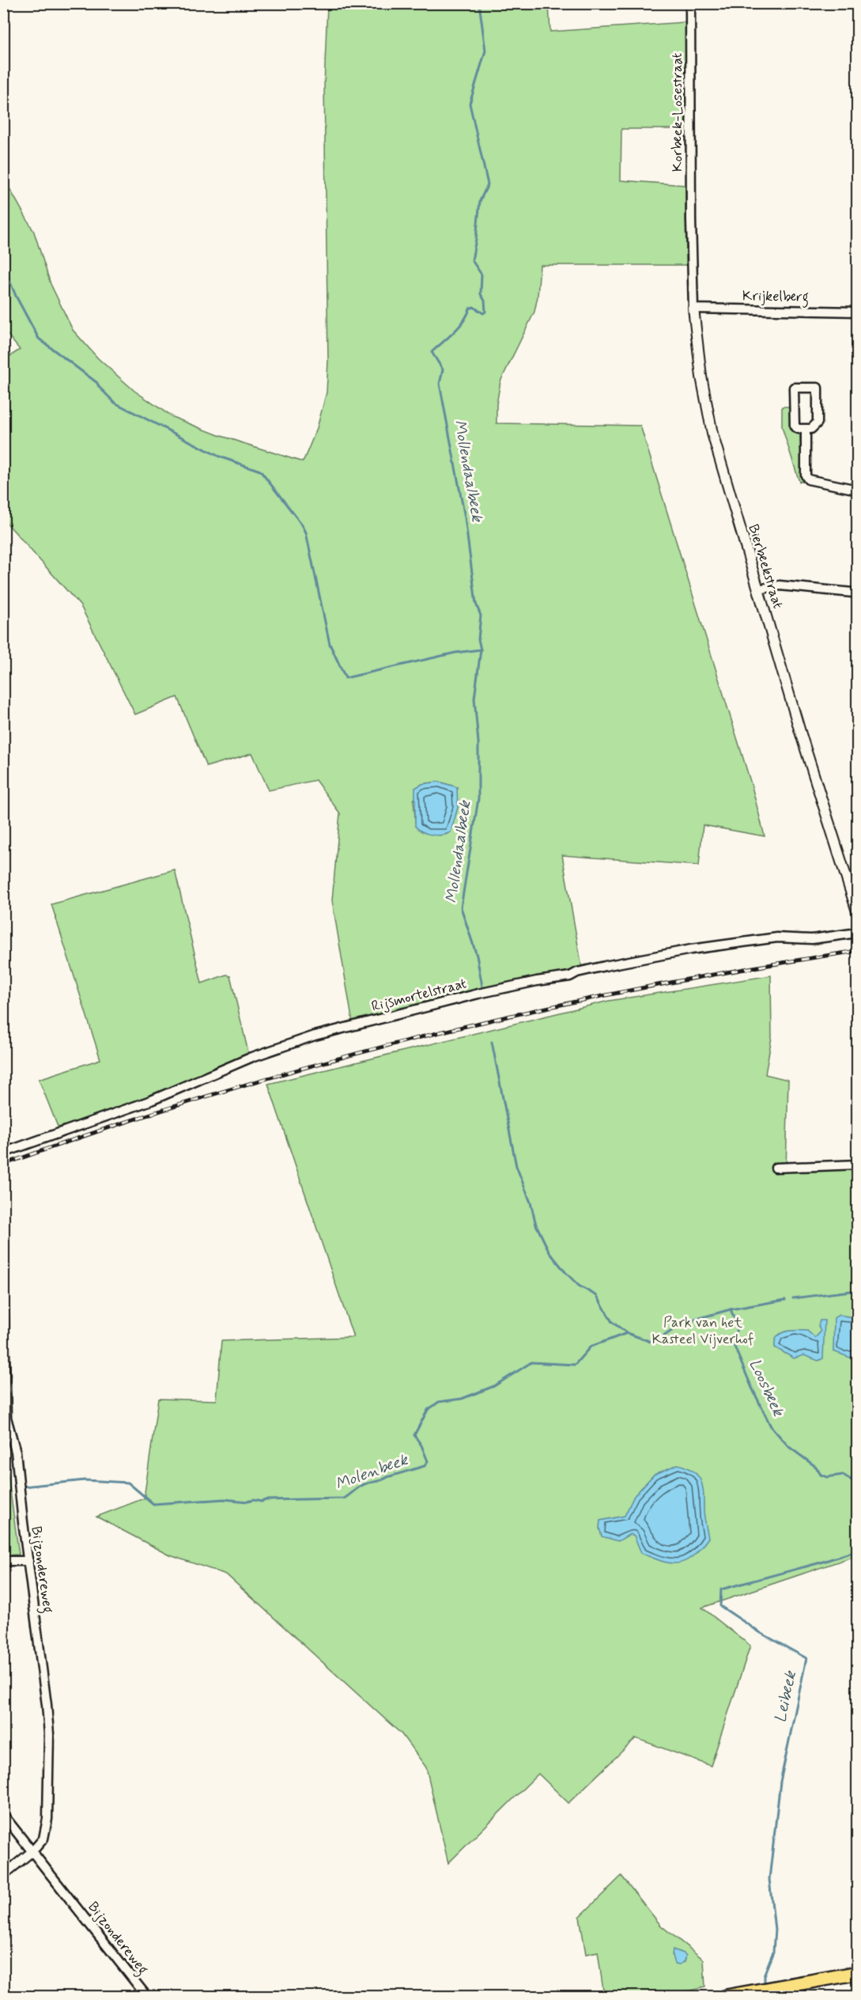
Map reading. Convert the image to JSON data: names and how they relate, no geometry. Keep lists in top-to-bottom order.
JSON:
{
  "streets": {
    "street": [
      "Korbeek-Losestraat",
      "Krijkelberg",
      "Bierbeekstraat",
      "Rijsmortelstraat",
      "Bijzondereweg"
    ]
  },
  "crossings": [
    ["Korbeek-Losestraat", "Bierbeekstraat"],
    ["Krijkelberg", "Bierbeekstraat"]
  ],
  "water": [
    "Mollendaalbeek",
    "Loosbeek",
    "Molenbeek",
    "Leibeek"
  ],
  "parks": ["Park van het Kasteel Vijverhof"]
}
